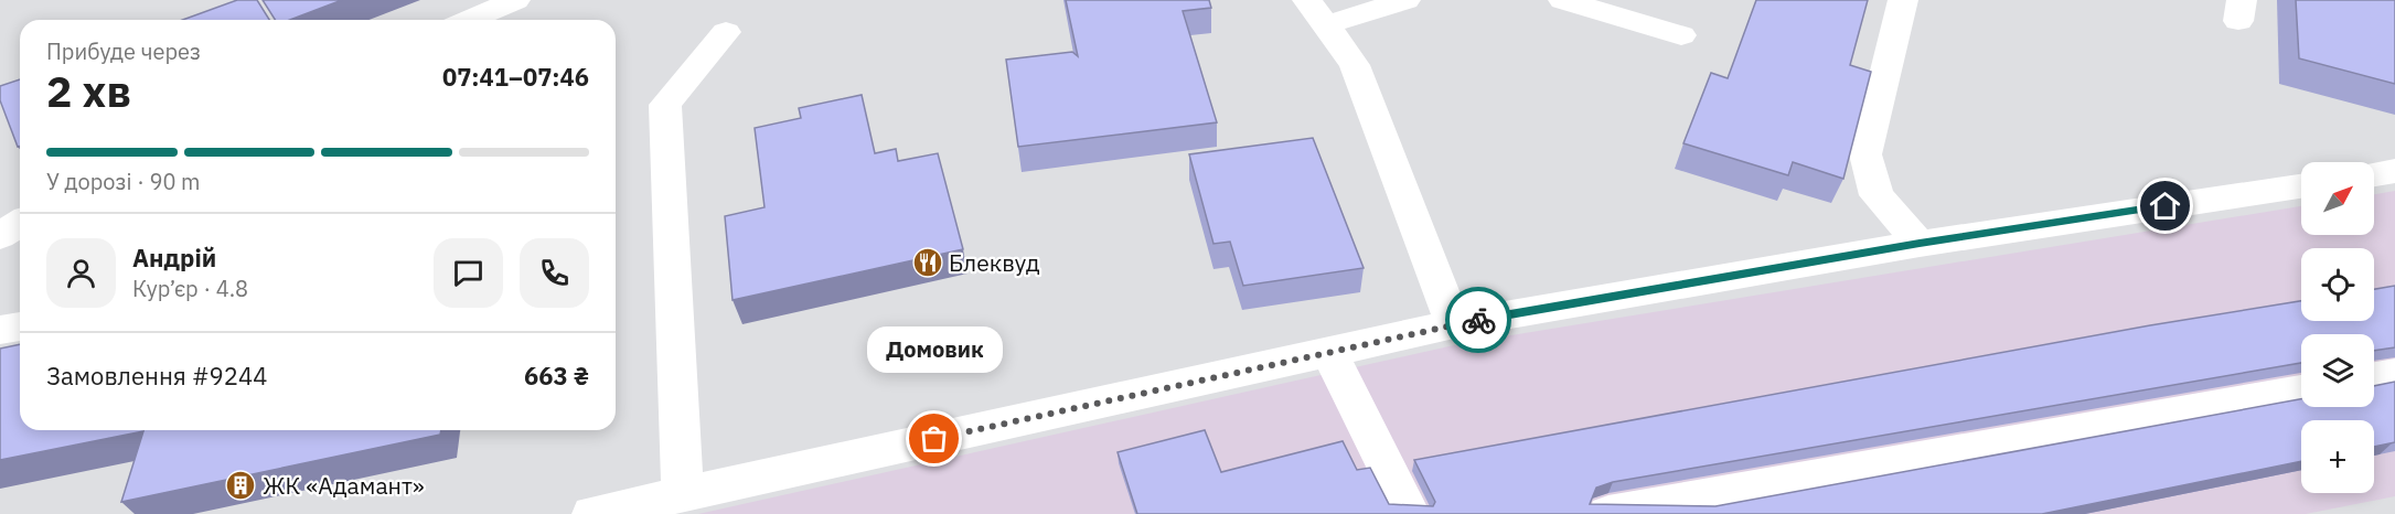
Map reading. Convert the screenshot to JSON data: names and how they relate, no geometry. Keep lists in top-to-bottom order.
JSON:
{
  "places": {
    "restaurant": ["Блеквуд"],
    "other": ["Домовик"],
    "building": ["ЖК «Адамант»"]
  },
  "north": "top right",
  "page": {
    "heading": ["2 хв", "Прибуде через", "07:41–07:46"],
    "panel": [
      "Андрій",
      "Кур’єр · 4.8",
      "Замовлення #9244",
      "663 ₴"
    ],
    "bar": "У дорозі · 90 m",
    "map_buttons": "+",
    "bubble": "Домовик"
  }
}
